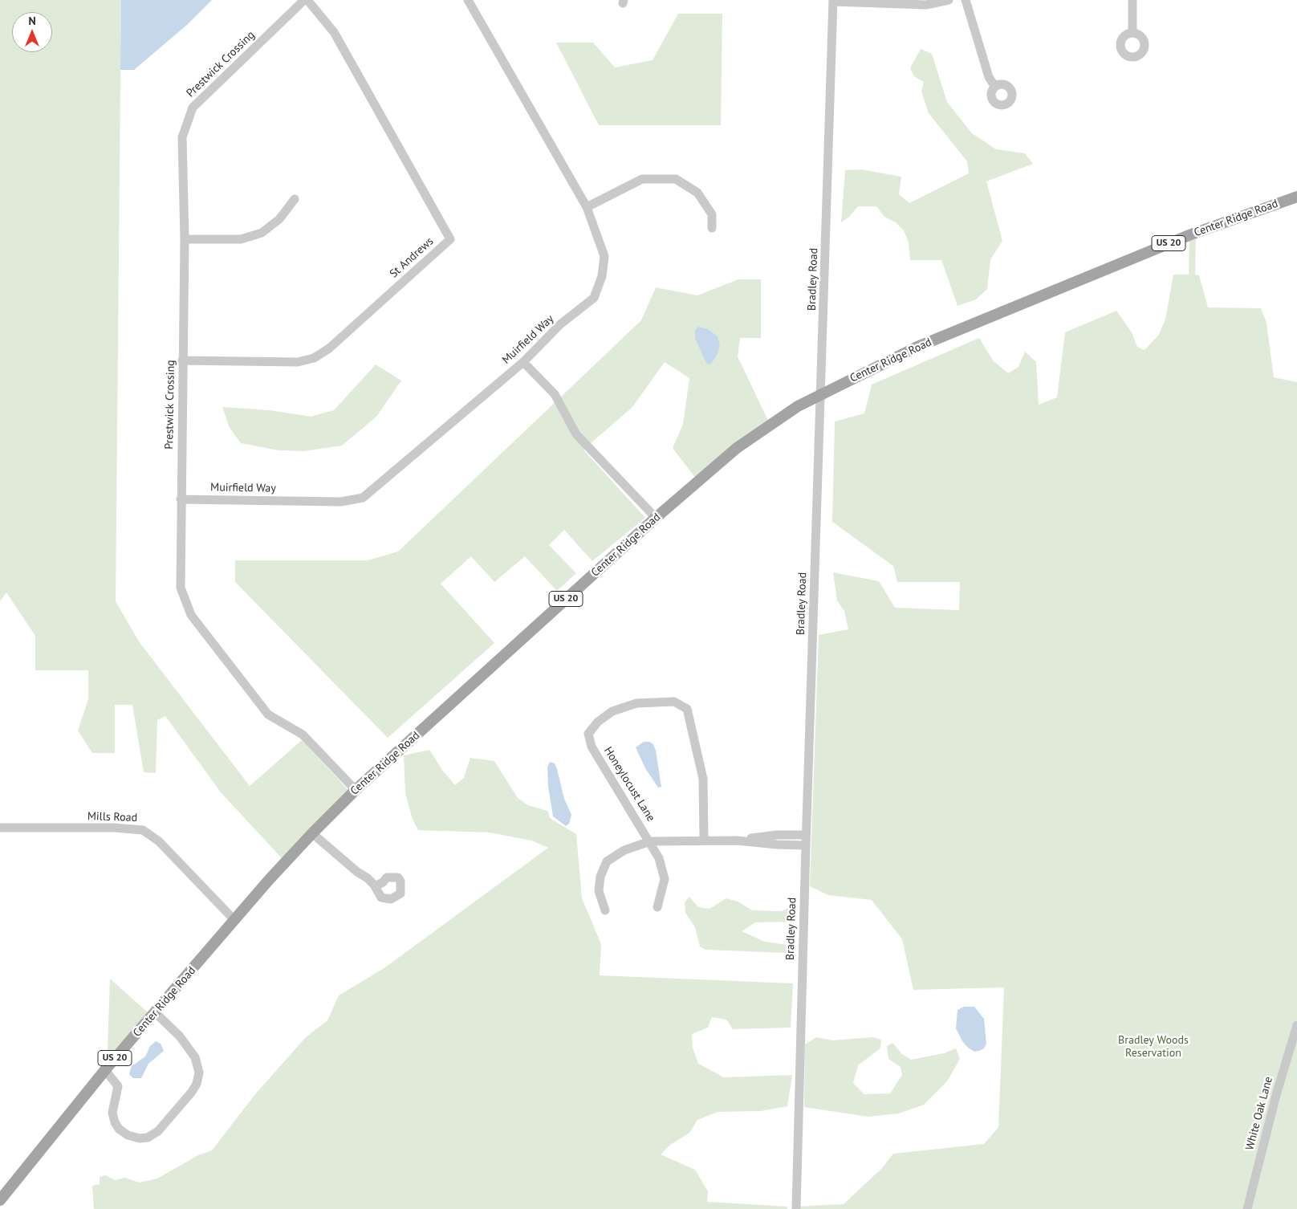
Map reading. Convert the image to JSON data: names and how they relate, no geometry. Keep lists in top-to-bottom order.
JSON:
{
  "streets": {
    "main road": ["Center Ridge Road", "US 20"],
    "street": [
      "Prestwick Crossing",
      "St Andrews",
      "Bradley Road",
      "Muirfield Way",
      "Honeylocust Lane",
      "Mills Road",
      "White Oak Lane"
    ]
  },
  "crossings": [
    ["Prestwick Crossing", "Center Ridge Road"],
    ["Prestwick Crossing", "St Andrews"],
    ["Prestwick Crossing", "Muirfield Way"],
    ["Center Ridge Road", "Bradley Road"],
    ["Center Ridge Road", "Mills Road"]
  ],
  "parks": ["Bradley Woods Reservation"],
  "north": "top"
}
